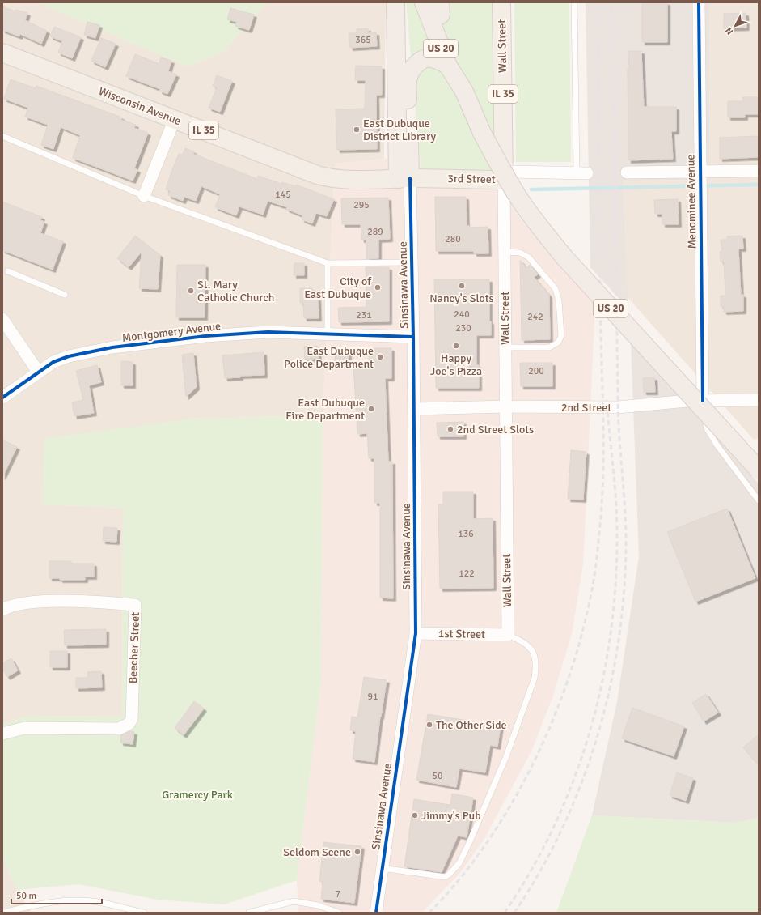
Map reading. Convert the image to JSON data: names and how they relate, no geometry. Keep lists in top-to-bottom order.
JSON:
{
  "streets": {
    "highway": ["US 20"],
    "main road": [
      "Wall Street",
      "IL 35",
      "Wisconsin Avenue",
      "3rd Street"
    ],
    "street": [
      "Menominee Avenue",
      "Sinsinawa Avenue",
      "Montgomery Avenue",
      "2nd Street",
      "1st Street",
      "Beecher Street"
    ]
  },
  "crossings": [
    ["Wall Street", "3rd Street"],
    ["Wall Street", "2nd Street"],
    ["Wall Street", "1st Street"],
    ["Wisconsin Avenue", "3rd Street"],
    ["Wisconsin Avenue", "Sinsinawa Avenue"],
    ["3rd Street", "Sinsinawa Avenue"],
    ["Menominee Avenue", "2nd Street"],
    ["Sinsinawa Avenue", "Montgomery Avenue"],
    ["Sinsinawa Avenue", "2nd Street"],
    ["Sinsinawa Avenue", "1st Street"]
  ],
  "parks": ["Gramercy Park"],
  "places": [
    "East Dubuque District Library",
    "Nancy's Slots",
    "City of East Dubuque",
    "St. Mary Catholic Church",
    "Happy Joe's Pizza",
    "East Dubuque Police Department",
    "East Dubuque Fire Department",
    "2nd Street Slots",
    "The Other Side",
    "Jimmy's Pub",
    "Seldom Scene"
  ],
  "house_numbers": [
    "365",
    "145",
    "295",
    "289",
    "280",
    "240",
    "231",
    "242",
    "230",
    "200",
    "136",
    "122",
    "91",
    "50",
    "7"
  ],
  "scale_bar": "50 m",
  "north": "bottom left"
}
